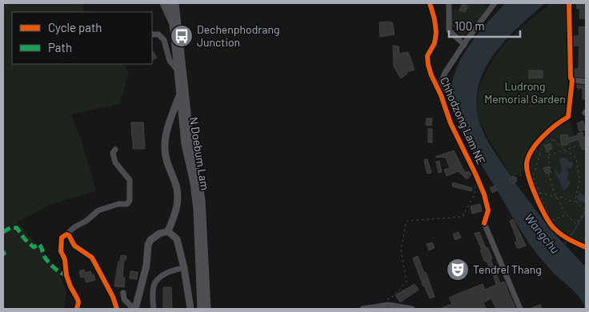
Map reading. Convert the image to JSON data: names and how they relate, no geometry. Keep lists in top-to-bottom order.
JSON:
{
  "streets": {
    "main road": ["N Doebum Lam"],
    "street": ["Chhodzong Lam NE"]
  },
  "water": ["Wangchu"],
  "parks": ["Ludrong Memorial Garden"],
  "places": {
    "bus stop": ["Dechenphodrang Junction"],
    "theatre": ["Tendrel Thang"]
  },
  "legend": ["Cycle path", "Path"],
  "scale_bar": "100 m"
}
